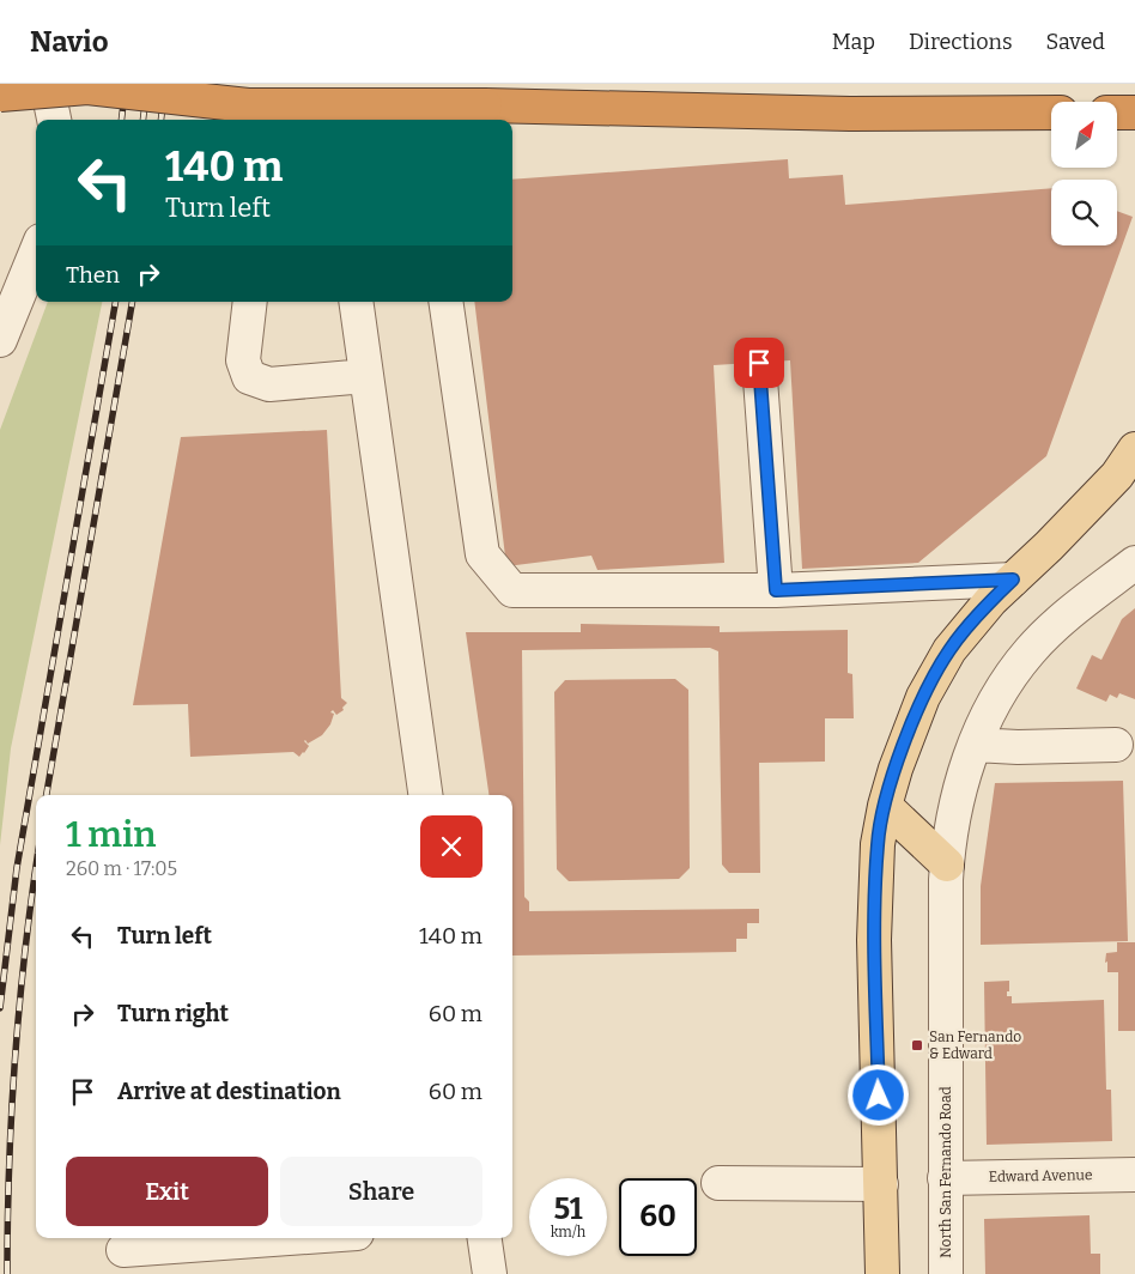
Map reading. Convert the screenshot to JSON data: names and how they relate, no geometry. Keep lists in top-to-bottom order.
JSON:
{
  "streets": {
    "street": ["North San Fernando Road", "Edward Avenue"]
  },
  "crossings": [
    ["North San Fernando Road", "Edward Avenue"]
  ],
  "places": {
    "transit": ["San Fernando & Edward"]
  },
  "north": "top right",
  "page": {
    "header": "Navio",
    "nav": ["Map", "Directions", "Saved"],
    "turn": ["140 m", "Turn left"],
    "then": "Then",
    "heading": ["1 min", "260 m · 17:05"],
    "list": [
      {
        "name": "Turn left",
        "value": "140 m"
      },
      {
        "name": "Turn right",
        "value": "60 m"
      },
      {
        "name": "Arrive at destination",
        "value": "60 m"
      }
    ],
    "buttons": ["Exit", "Share"],
    "speed": "51 km/h",
    "limit": "60"
  }
}
